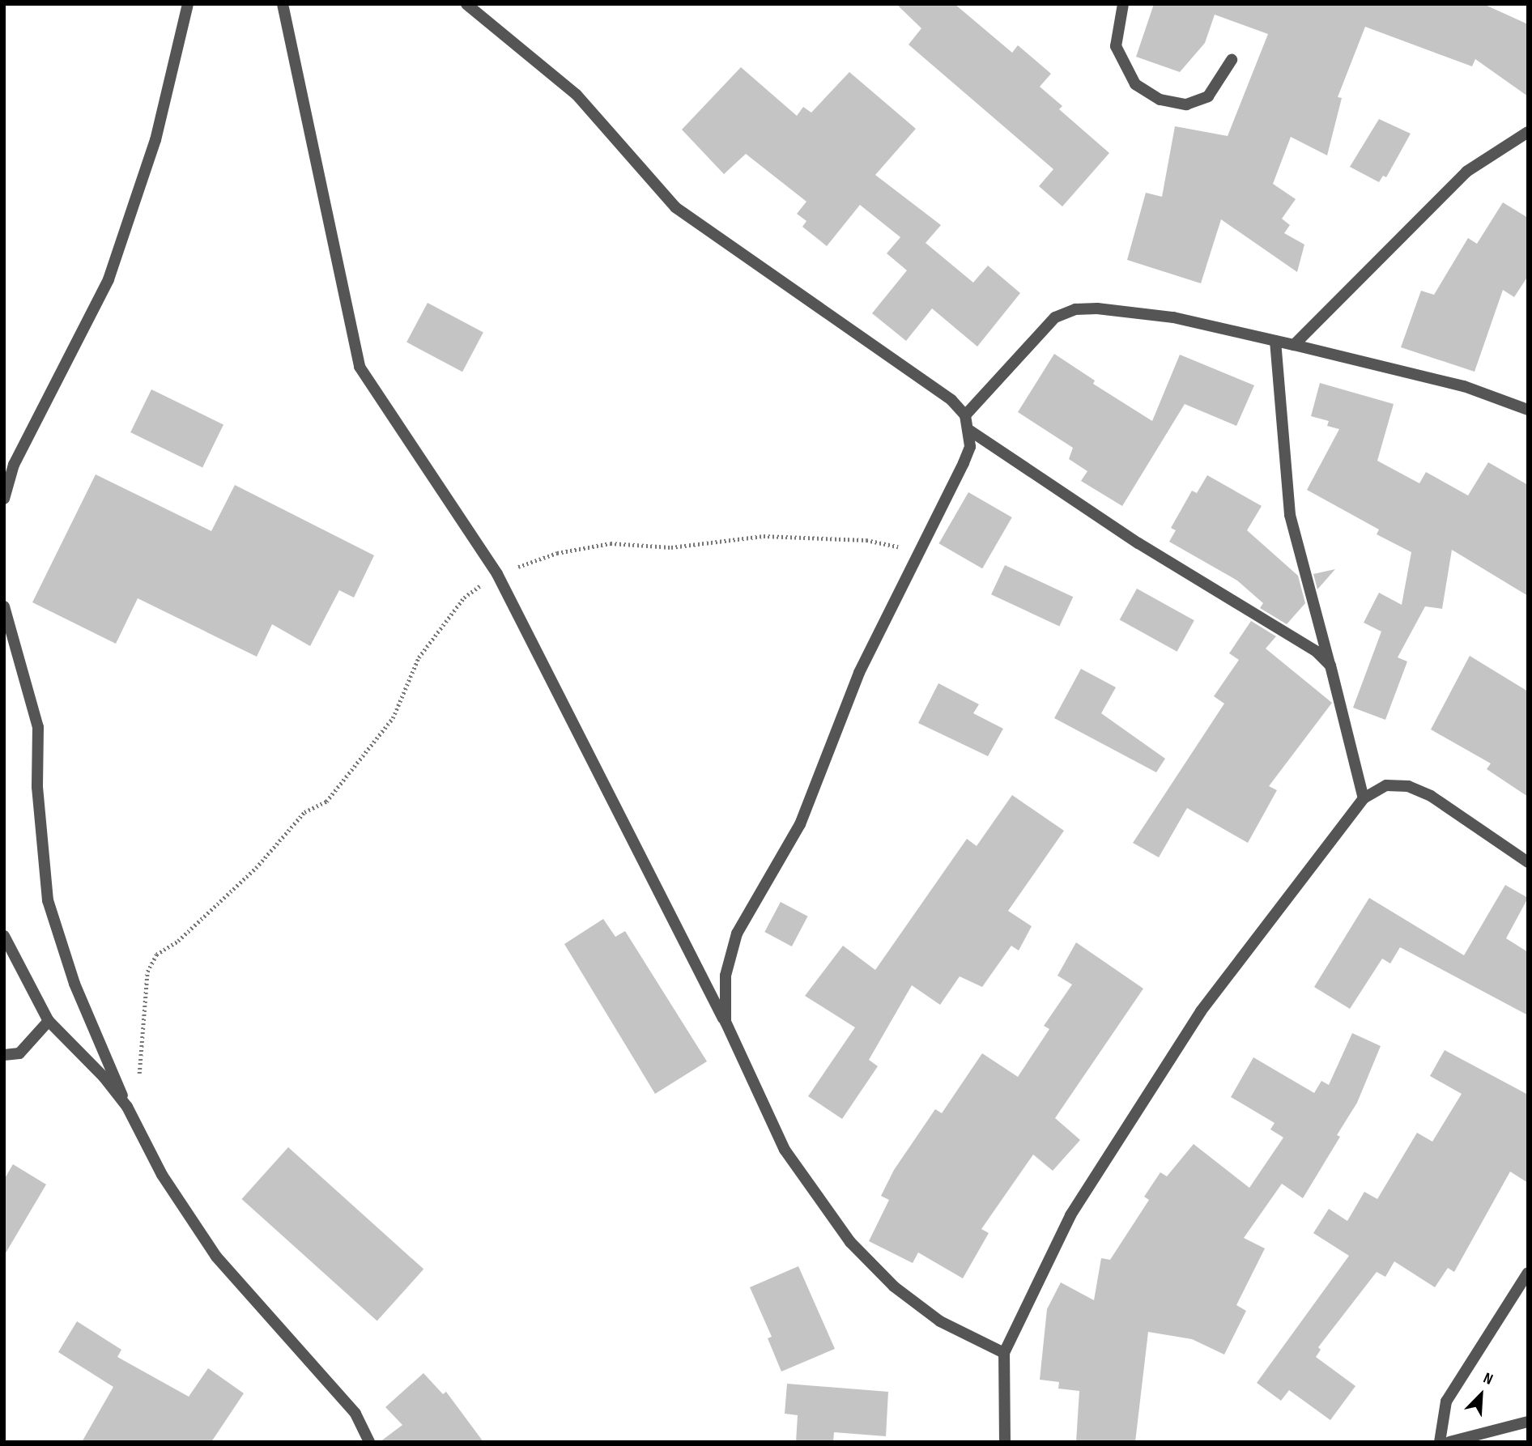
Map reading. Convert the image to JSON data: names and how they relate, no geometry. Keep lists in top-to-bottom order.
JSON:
{
  "north": "top right"
}
